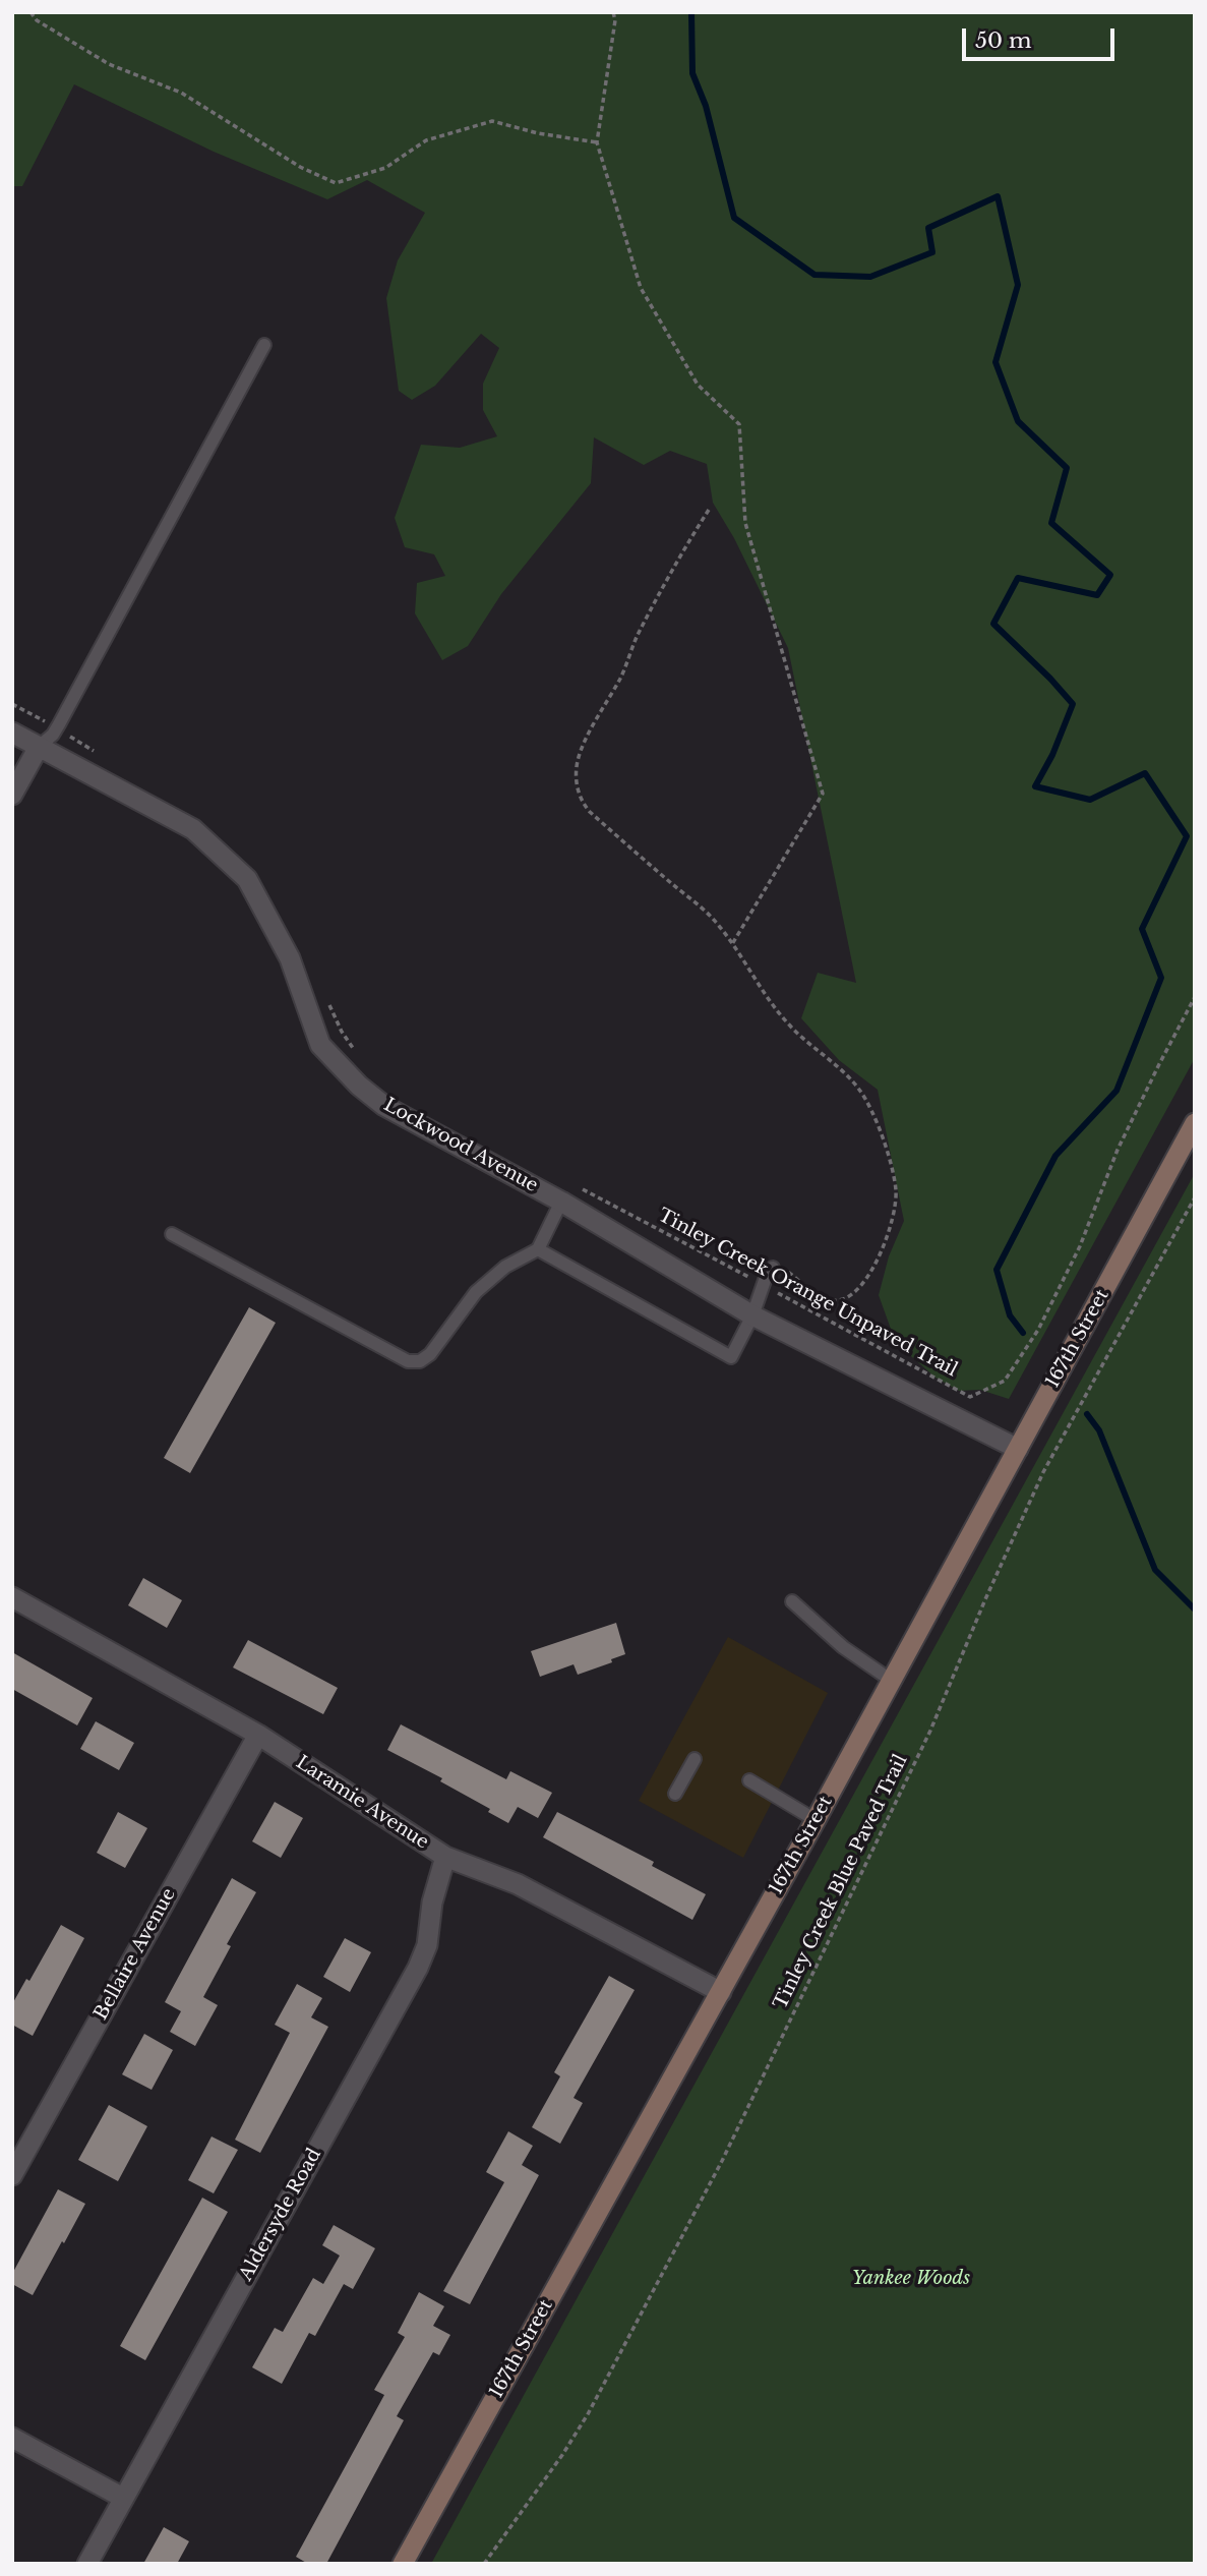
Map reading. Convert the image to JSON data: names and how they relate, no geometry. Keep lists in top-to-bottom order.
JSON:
{
  "streets": {
    "main road": ["167th Street"],
    "street": [
      "Lockwood Avenue",
      "Laramie Avenue",
      "Bellaire Avenue",
      "Aldersyde Road"
    ],
    "path": ["Tinley Creek Orange Unpaved Trail", "Tinley Creek Blue Paved Trail"]
  },
  "crossings": [
    ["Lockwood Avenue", "167th Street"],
    ["167th Street", "Laramie Avenue"],
    ["Laramie Avenue", "Bellaire Avenue"],
    ["Laramie Avenue", "Aldersyde Road"]
  ],
  "parks": ["Yankee Woods"],
  "scale_bar": "50 m"
}
